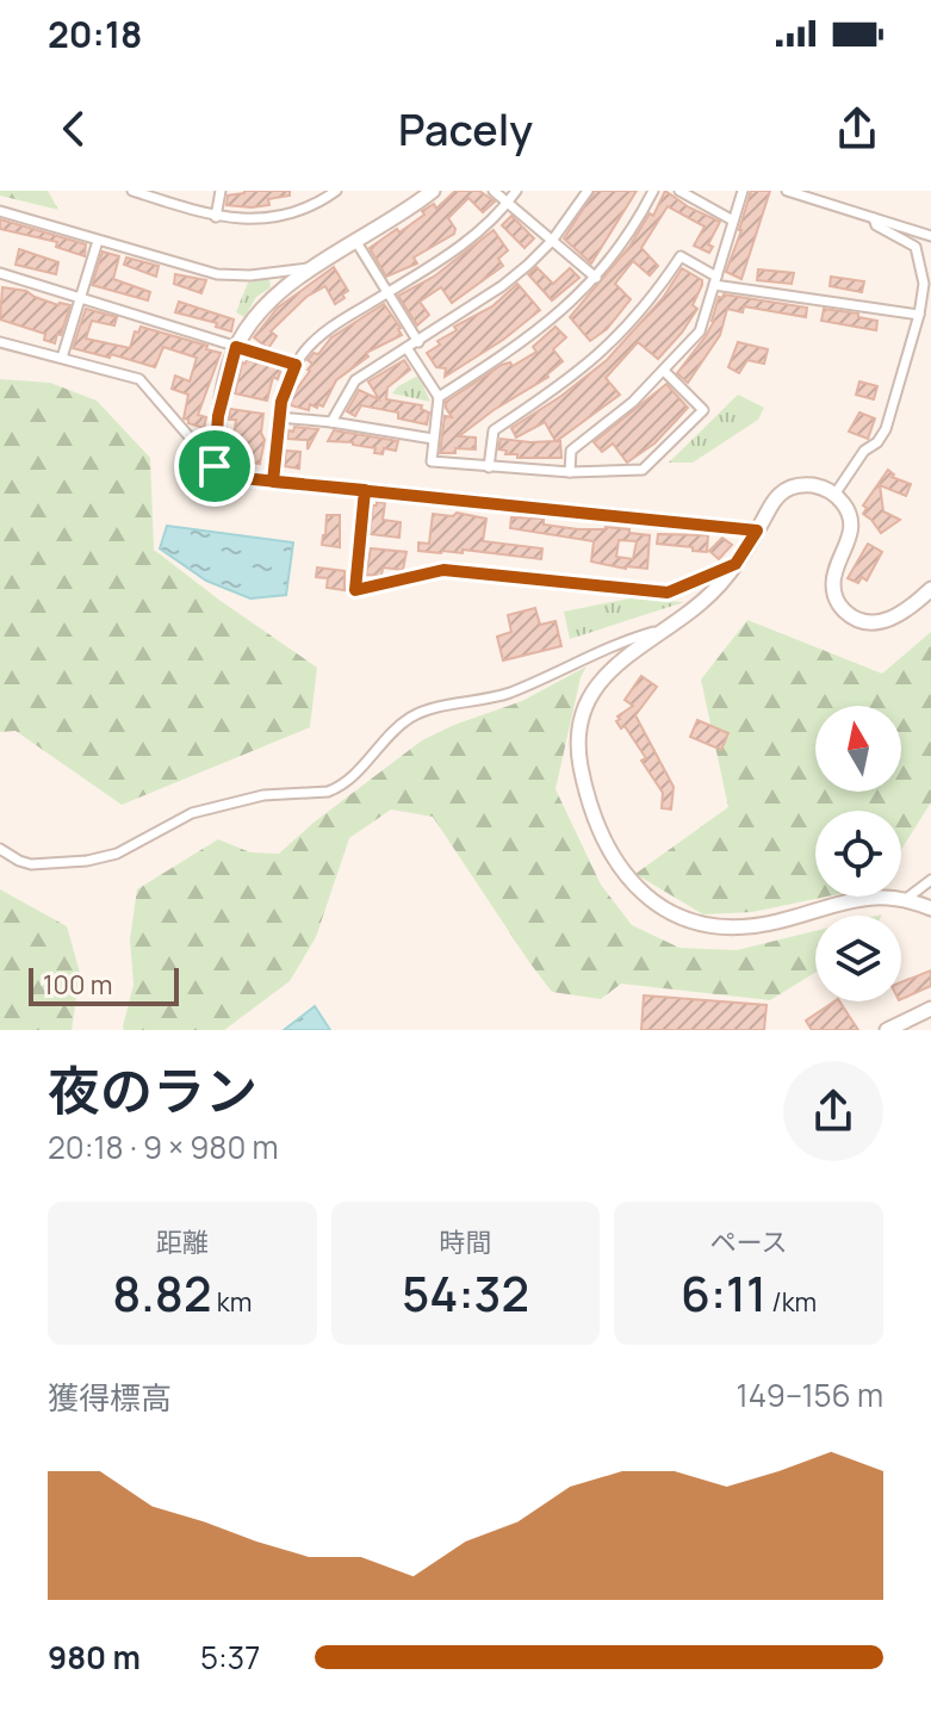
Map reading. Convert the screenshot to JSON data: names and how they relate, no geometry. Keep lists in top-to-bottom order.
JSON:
{
  "scale_bar": "100 m",
  "north": "top",
  "page": {
    "status": "20:18",
    "header": "Pacely",
    "scale": "100 m",
    "heading": ["夜のラン", "20:18 · 9 × 980 m"],
    "stats": [
      ["距離", "8.82 km"],
      ["時間", "54:32"],
      ["ペース", "6:11 /km"]
    ],
    "chart": ["獲得標高", "149–156 m"],
    "list": [
      {
        "name": "980 m",
        "note": "5:37"
      }
    ]
  }
}
